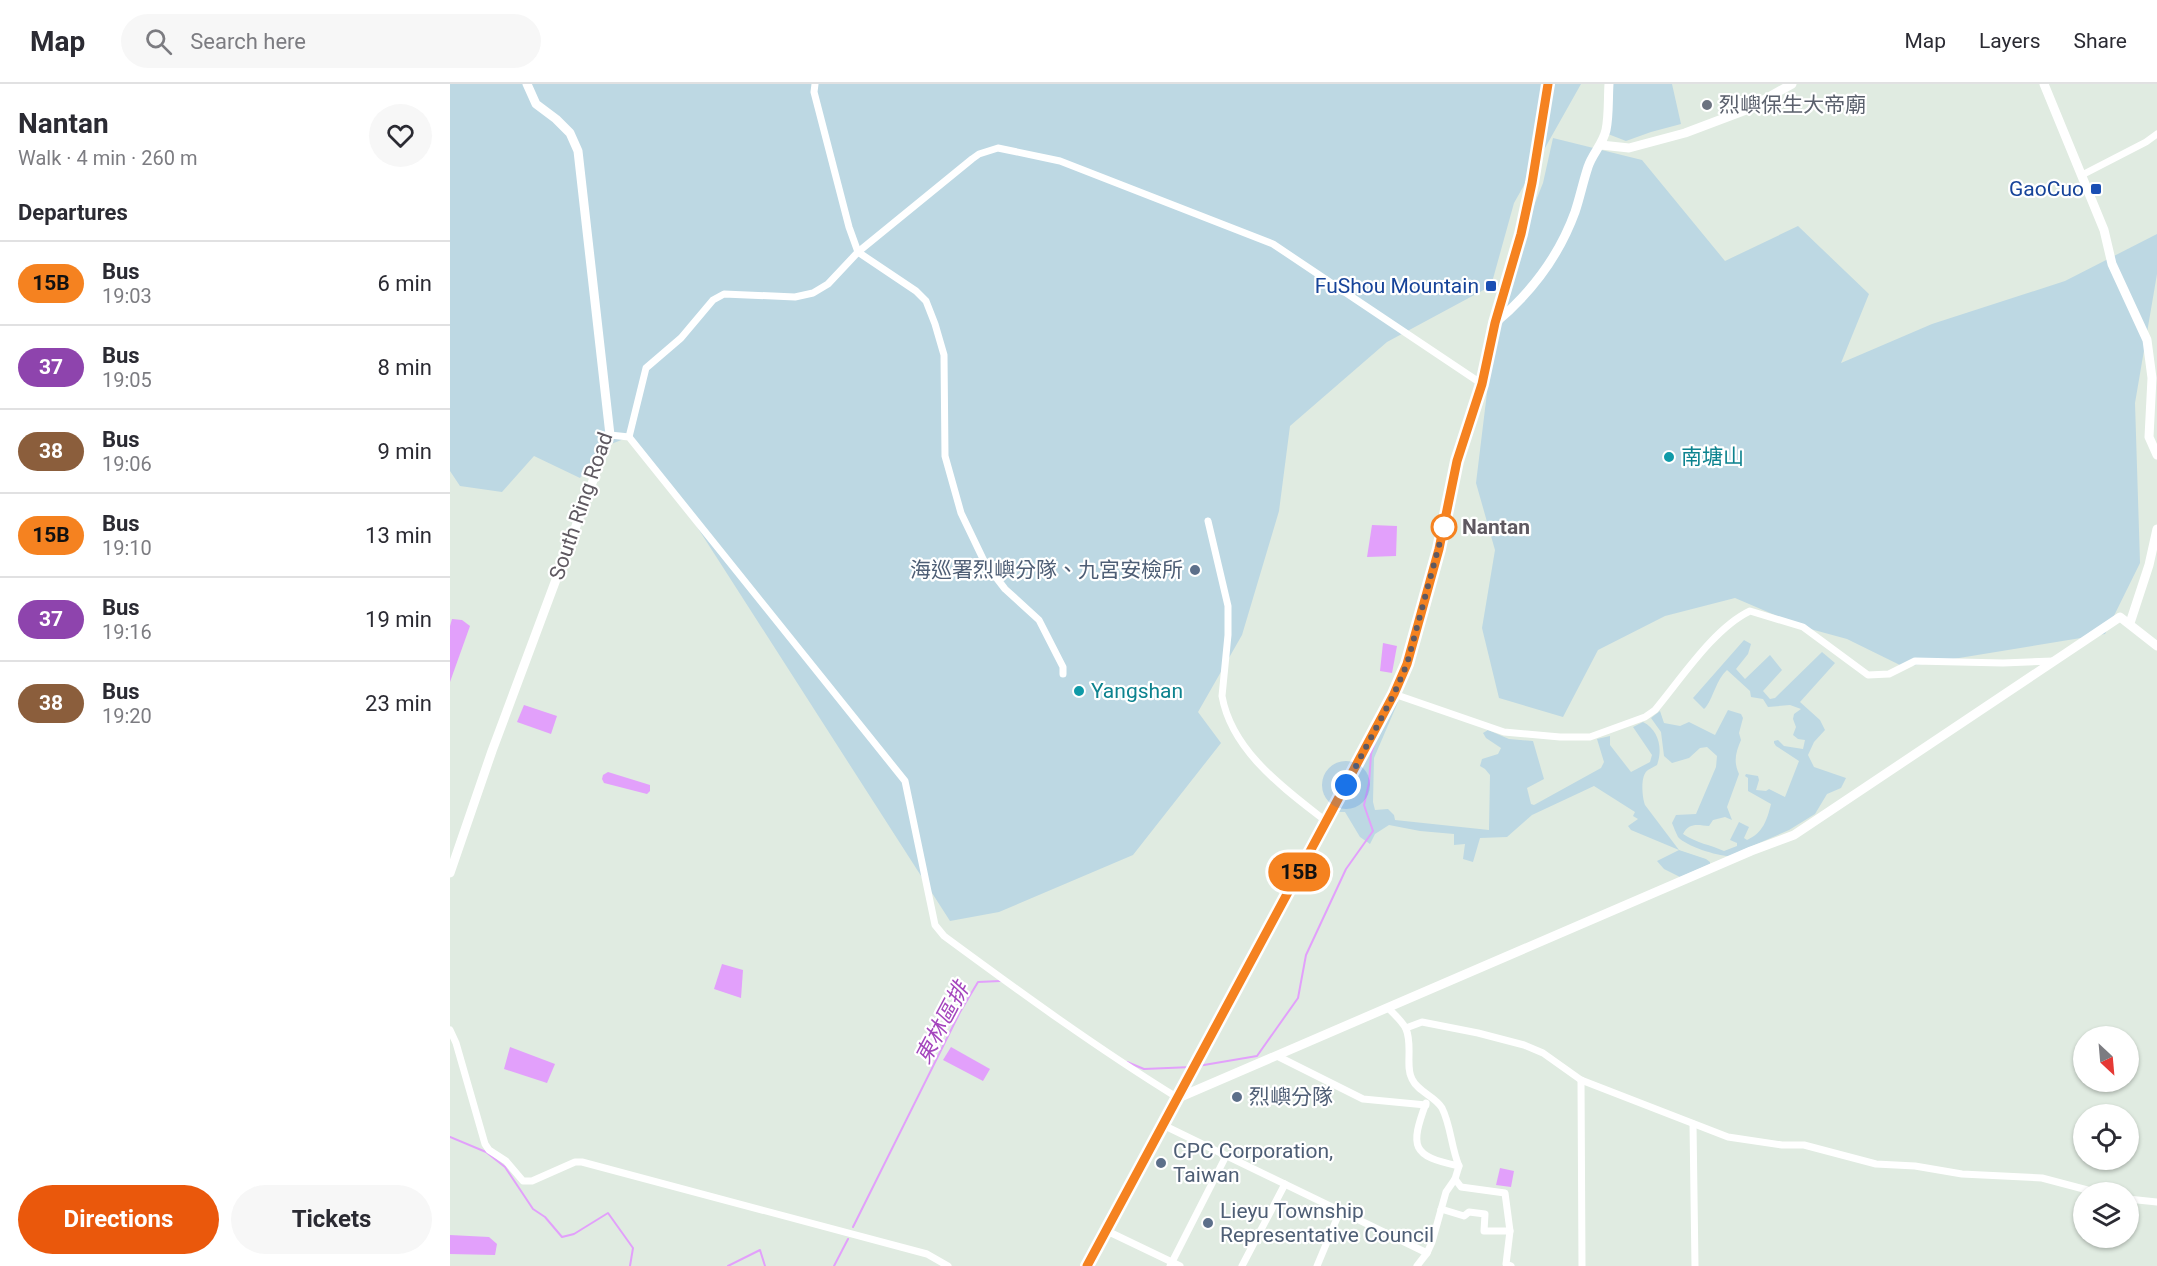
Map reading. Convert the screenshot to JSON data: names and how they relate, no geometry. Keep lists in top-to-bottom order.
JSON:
{
  "streets": {
    "street": ["South Ring Road"]
  },
  "water": ["東林區排"],
  "places": {
    "other": [
      "烈嶼保生大帝廟",
      "南塘山",
      "Nantan",
      "海巡署烈嶼分隊、九宮安檢所",
      "Yangshan",
      "烈嶼分隊",
      "CPC Corporation, Taiwan",
      "Lieyu Township Representative Council"
    ],
    "transit": ["GaoCuo", "FuShou Mountain"]
  },
  "lines": ["bus line 15B"],
  "north": "bottom right",
  "page": {
    "header": "Map",
    "search": "Search here",
    "nav": ["Map", "Layers", "Share"],
    "heading": [
      ["Nantan", "Walk · 4 min · 260 m"],
      "Departures"
    ],
    "on_map": "15B",
    "list": [
      {
        "mark": "15B",
        "name": "Bus",
        "note": "19:03",
        "value": "6 min"
      },
      {
        "mark": "37",
        "name": "Bus",
        "note": "19:05",
        "value": "8 min"
      },
      {
        "mark": "38",
        "name": "Bus",
        "note": "19:06",
        "value": "9 min"
      },
      {
        "mark": "15B",
        "name": "Bus",
        "note": "19:10",
        "value": "13 min"
      },
      {
        "mark": "37",
        "name": "Bus",
        "note": "19:16",
        "value": "19 min"
      },
      {
        "mark": "38",
        "name": "Bus",
        "note": "19:20",
        "value": "23 min"
      }
    ],
    "buttons": ["Directions", "Tickets"]
  }
}
